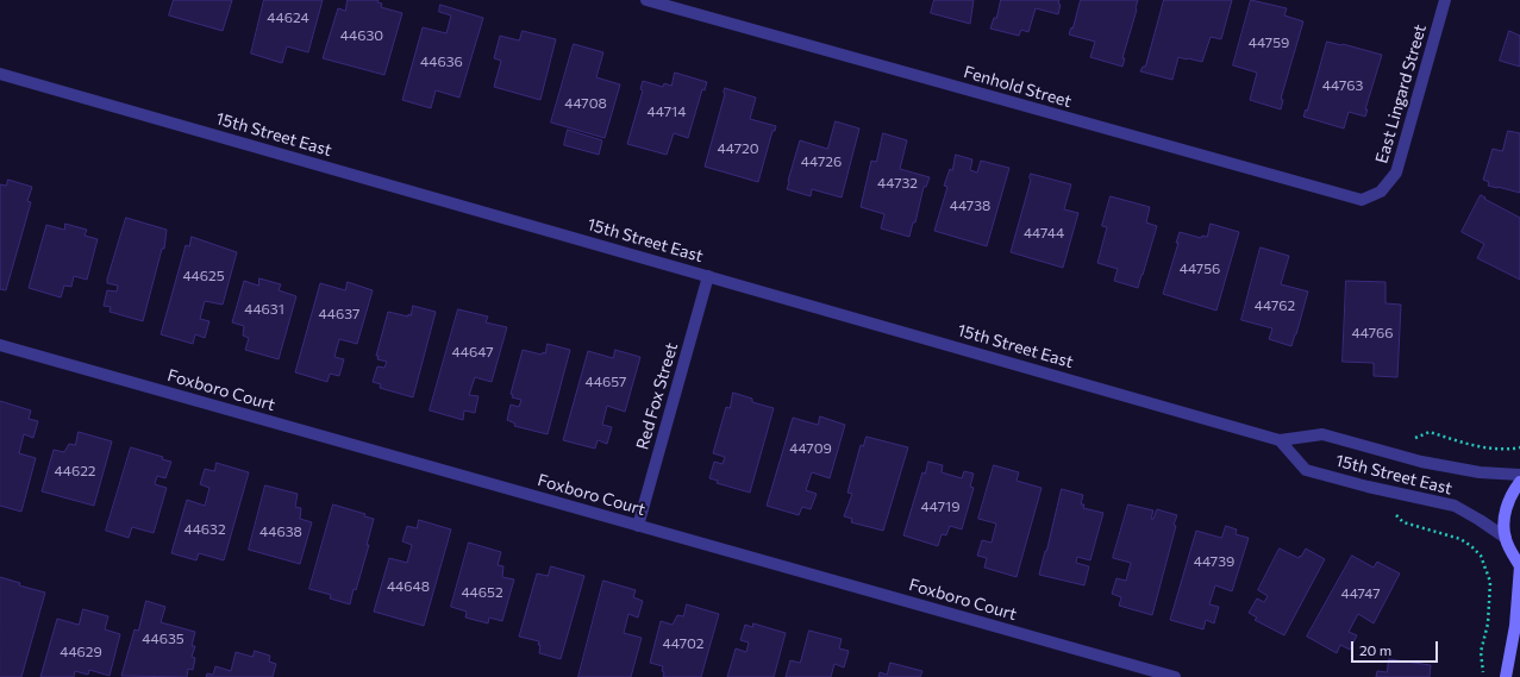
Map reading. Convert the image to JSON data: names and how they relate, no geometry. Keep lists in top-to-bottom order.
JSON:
{
  "streets": {
    "street": [
      "Fenhold Street",
      "East Lingard Street",
      "15th Street East",
      "Foxboro Court",
      "Red Fox Street"
    ]
  },
  "crossings": [
    ["Fenhold Street", "East Lingard Street"],
    ["15th Street East", "Red Fox Street"],
    ["Foxboro Court", "Red Fox Street"]
  ],
  "house_numbers": [
    "44624",
    "44630",
    "44759",
    "44636",
    "44763",
    "44708",
    "44714",
    "44720",
    "44726",
    "44732",
    "44738",
    "44744",
    "44756",
    "44625",
    "44762",
    "44631",
    "44637",
    "44766",
    "44647",
    "44657",
    "44709",
    "44622",
    "44719",
    "44632",
    "44638",
    "44739",
    "44648",
    "44652",
    "44747",
    "44635",
    "44702",
    "44629"
  ],
  "scale_bar": "20 m"
}
